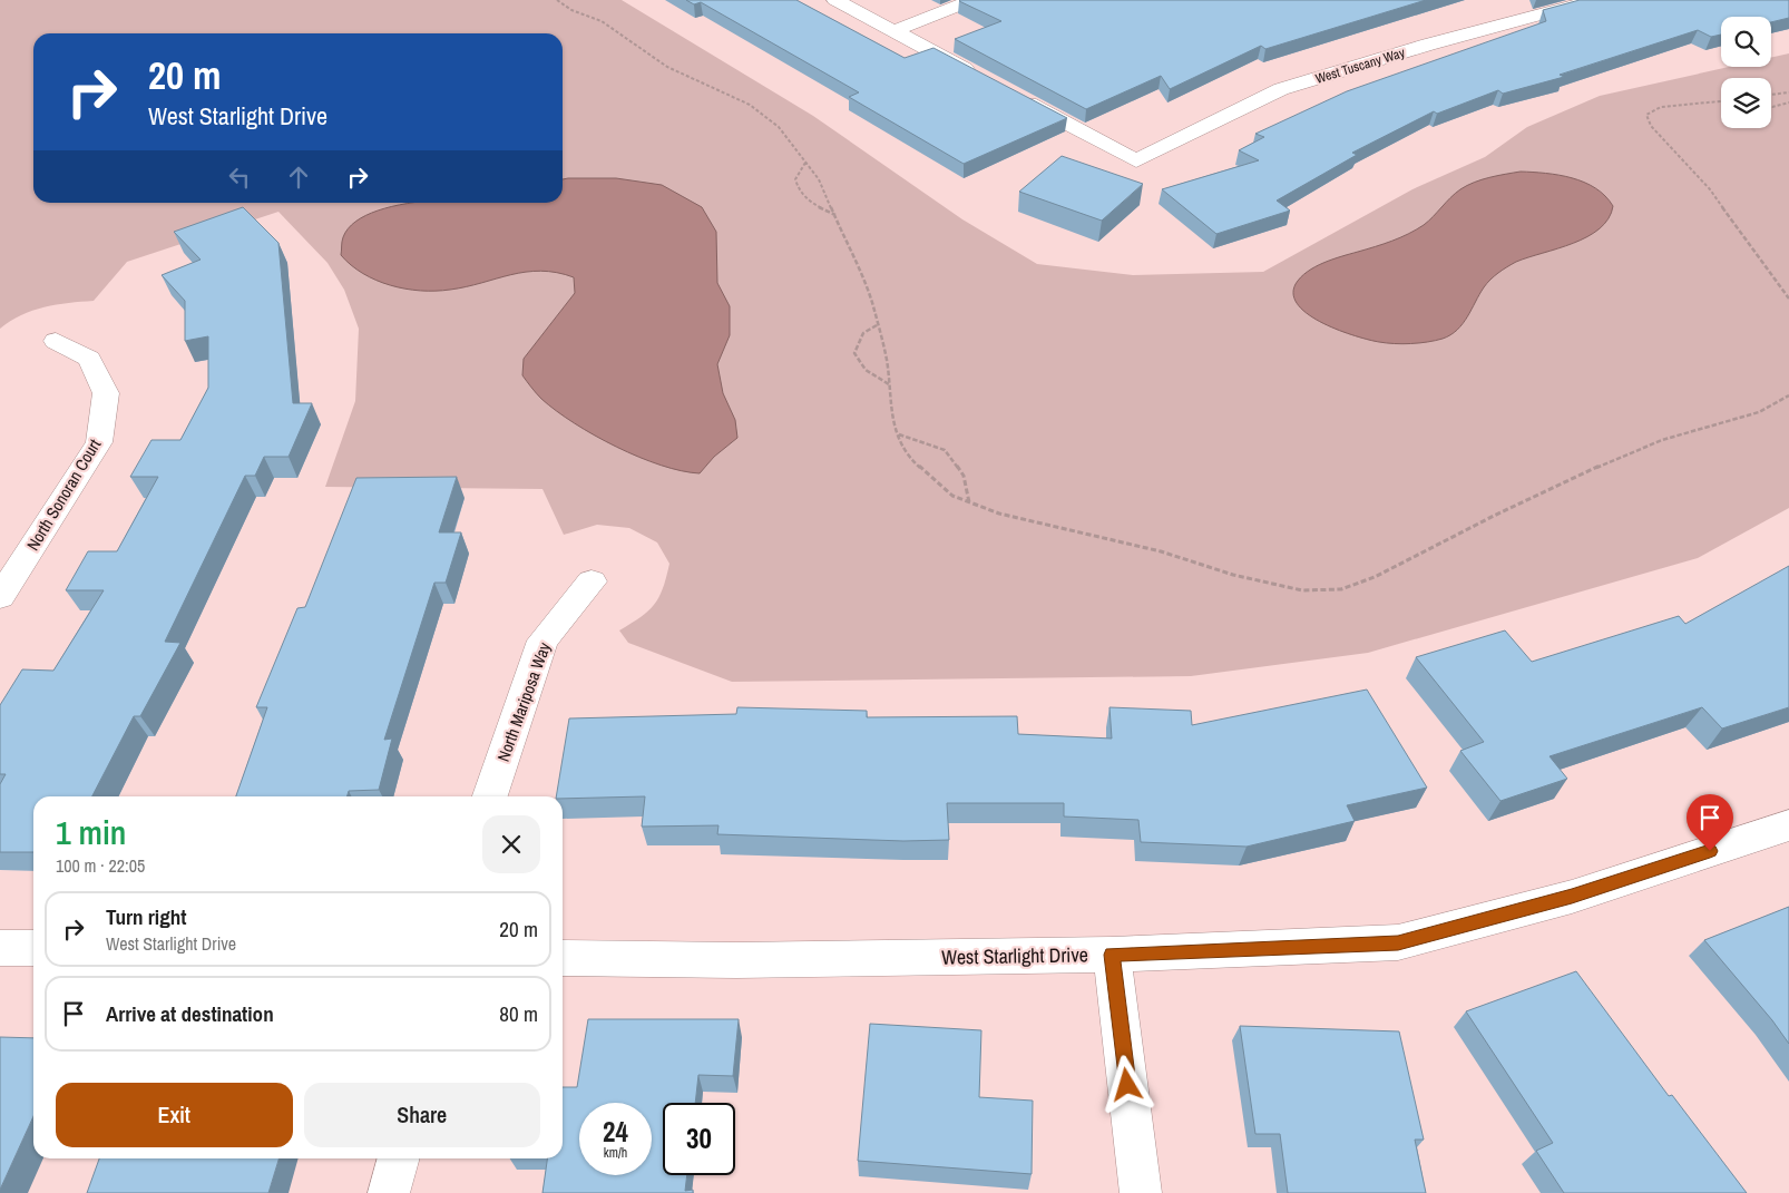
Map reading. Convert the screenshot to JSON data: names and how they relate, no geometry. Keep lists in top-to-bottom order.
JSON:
{
  "streets": {
    "street": [
      "West Tuscany Way",
      "North Sonoran Court",
      "North Mariposa Way",
      "West Starlight Drive"
    ]
  },
  "page": {
    "turn": ["20 m", "West Starlight Drive"],
    "heading": ["1 min", "100 m · 22:05"],
    "list": [
      {
        "name": "Turn right",
        "note": "West Starlight Drive",
        "value": "20 m"
      },
      {
        "name": "Arrive at destination",
        "value": "80 m"
      }
    ],
    "buttons": ["Exit", "Share"],
    "speed": "24 km/h",
    "limit": "30"
  }
}
